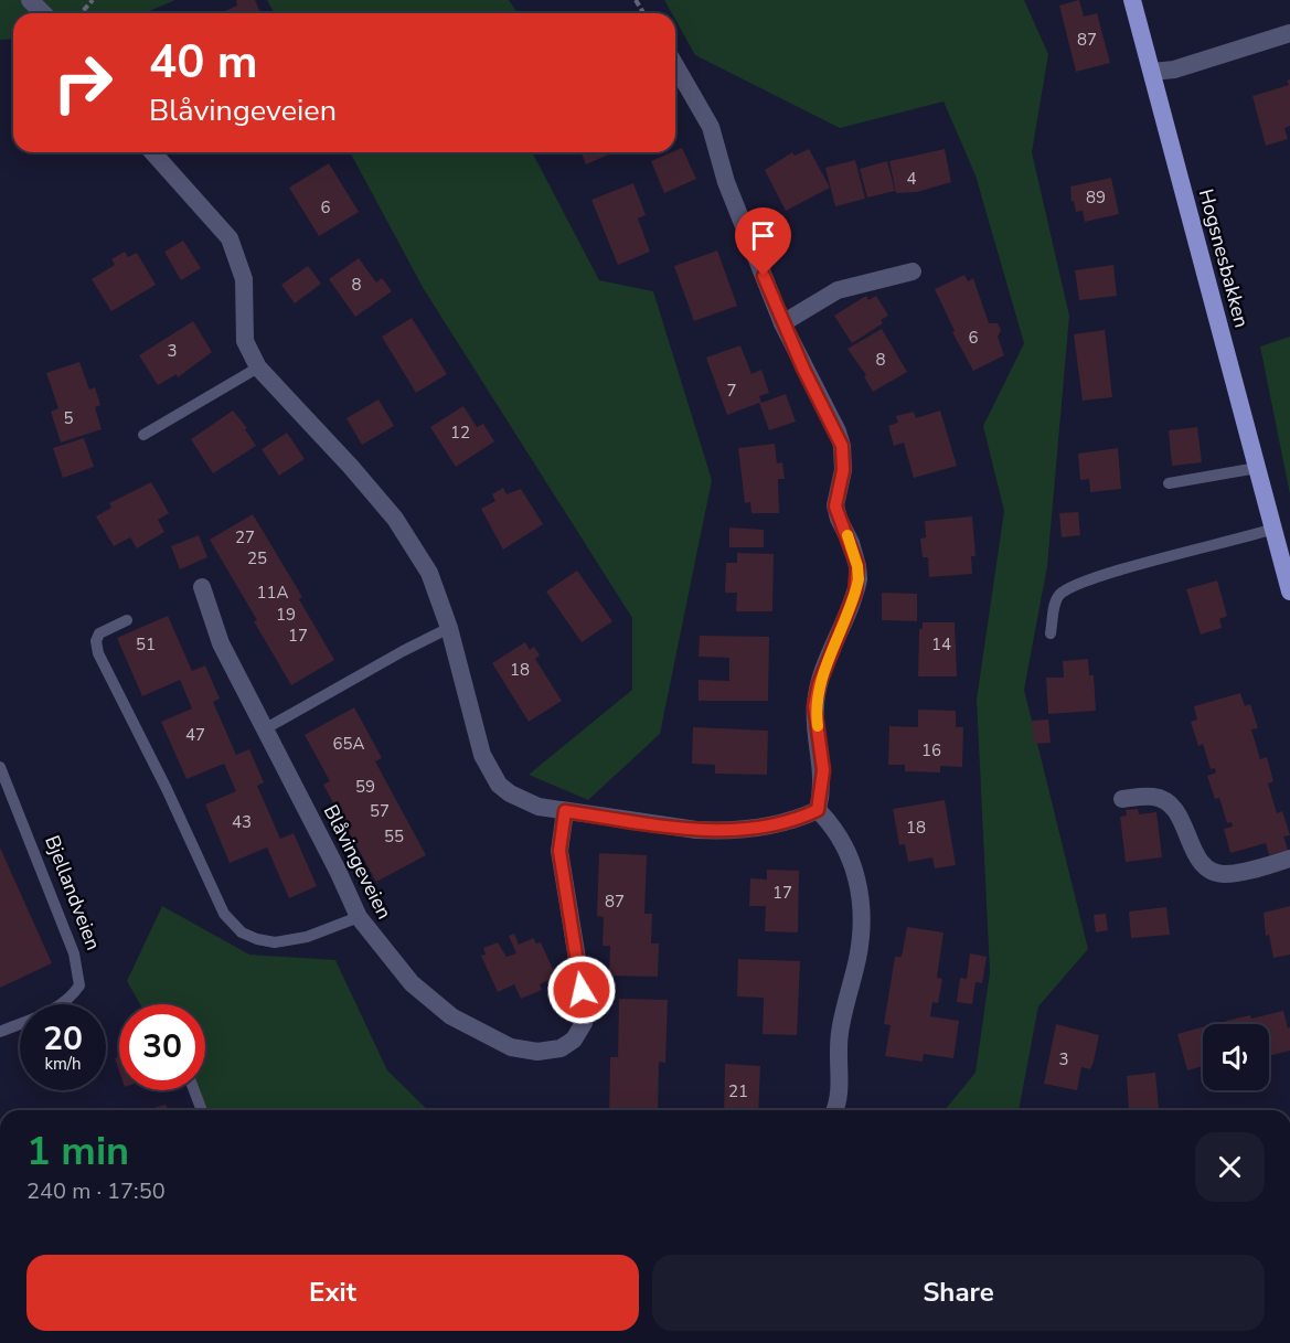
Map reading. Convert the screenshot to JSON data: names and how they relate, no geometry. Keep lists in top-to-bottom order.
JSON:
{
  "streets": {
    "main road": ["Hogsnesbakken"],
    "street": ["Blåvingeveien"],
    "lane": ["Bjellandveien"]
  },
  "house_numbers": [
    "87",
    "4",
    "89",
    "6",
    "8",
    "6",
    "3",
    "8",
    "7",
    "5",
    "12",
    "27",
    "25",
    "11A",
    "19",
    "17",
    "51",
    "14",
    "18",
    "47",
    "65A",
    "16",
    "59",
    "57",
    "43",
    "18",
    "55",
    "17",
    "87",
    "3",
    "21"
  ],
  "page": {
    "turn": ["40 m", "Blåvingeveien"],
    "speed": "20 km/h",
    "limit": "30",
    "heading": ["1 min", "240 m · 17:50"],
    "buttons": ["Exit", "Share"]
  }
}
